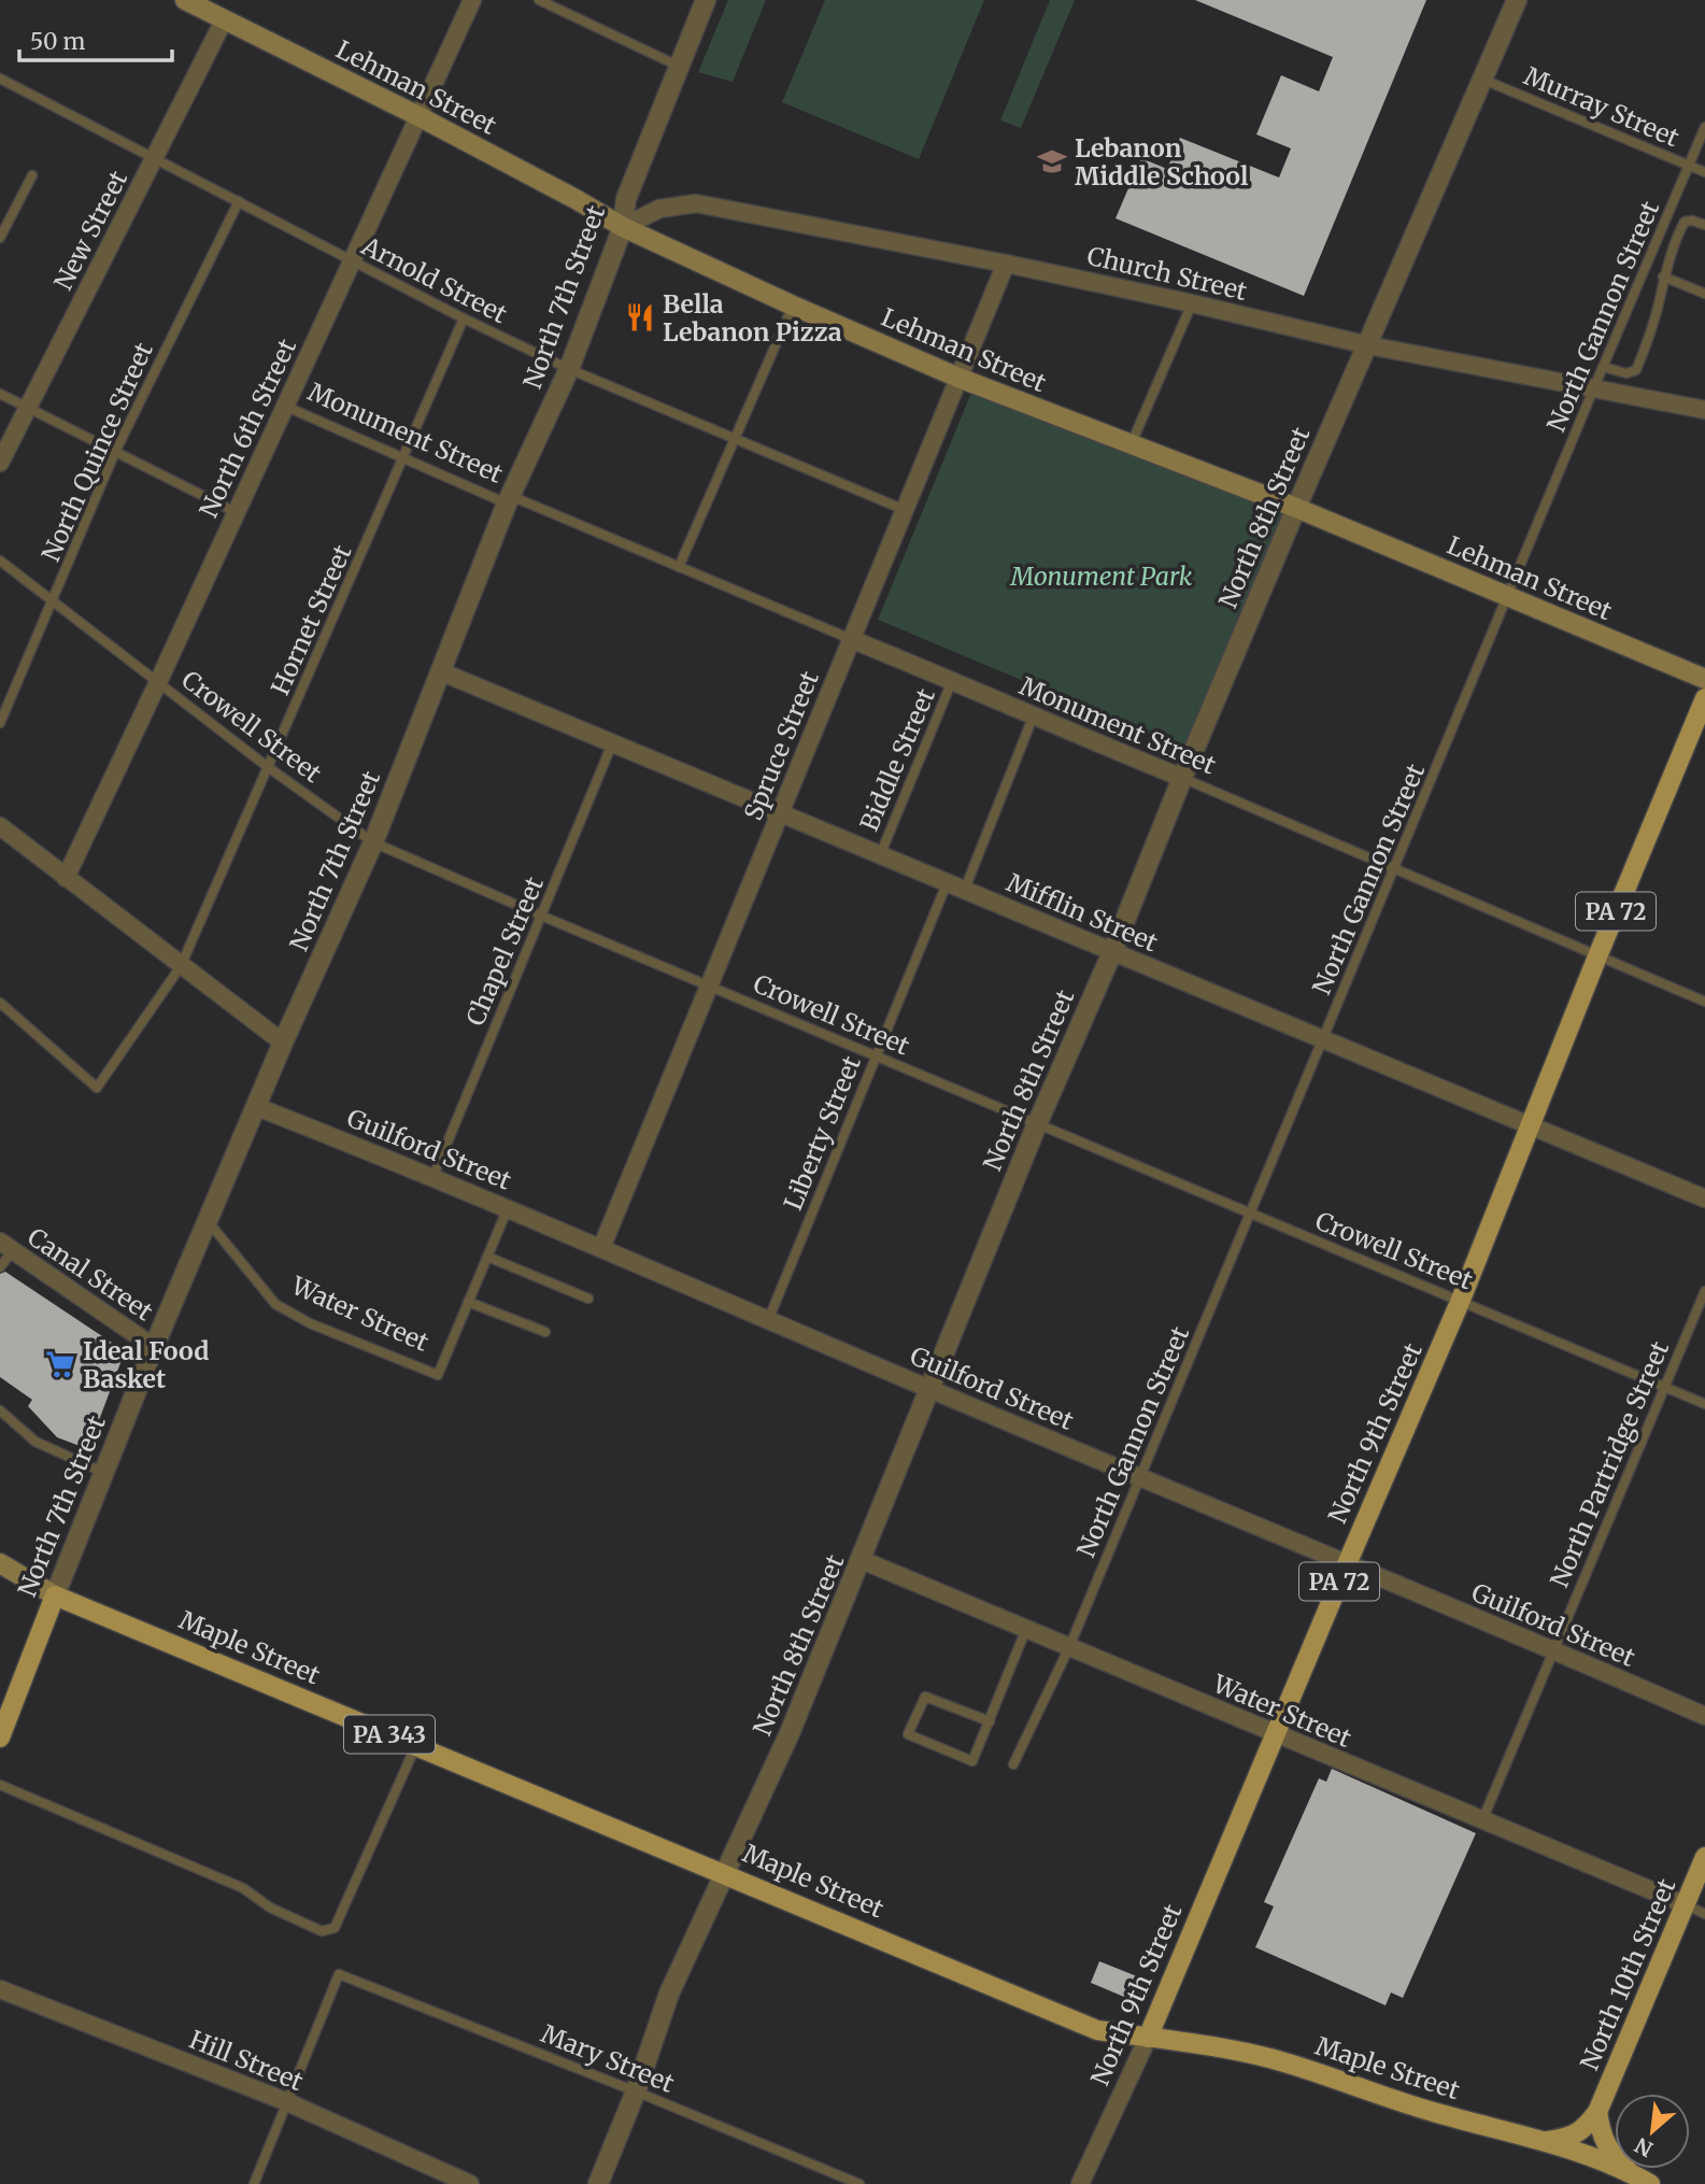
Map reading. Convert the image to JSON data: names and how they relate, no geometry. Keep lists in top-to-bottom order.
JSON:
{
  "streets": {
    "main road": [
      "Lehman Street",
      "North 7th Street",
      "PA 72",
      "North 9th Street",
      "Maple Street",
      "PA 343",
      "North 10th Street"
    ],
    "street": [
      "New Street",
      "Church Street",
      "North 6th Street",
      "Monument Street",
      "North 8th Street",
      "Spruce Street",
      "Mifflin Street",
      "Guilford Street",
      "Canal Street",
      "Water Street",
      "Hill Street"
    ],
    "lane": [
      "Murray Street",
      "Arnold Street",
      "North Gannon Street",
      "North Quince Street",
      "Hornet Street",
      "Crowell Street",
      "Biddle Street",
      "Chapel Street",
      "Liberty Street",
      "North Partridge Street",
      "Mary Street"
    ]
  },
  "crossings": [
    ["Lehman Street", "New Street"],
    ["Lehman Street", "Church Street"],
    ["Lehman Street", "North 7th Street"],
    ["Lehman Street", "North Gannon Street"],
    ["Lehman Street", "North 6th Street"],
    ["Lehman Street", "North 8th Street"],
    ["Lehman Street", "Spruce Street"],
    ["Murray Street", "North Gannon Street"],
    ["Murray Street", "North 8th Street"],
    ["New Street", "Arnold Street"],
    ["Church Street", "North 7th Street"],
    ["Church Street", "North Gannon Street"],
    ["Church Street", "North 8th Street"],
    ["Church Street", "Spruce Street"],
    ["Arnold Street", "North 7th Street"],
    ["Arnold Street", "North 6th Street"],
    ["Arnold Street", "North Quince Street"],
    ["Arnold Street", "Hornet Street"],
    ["Arnold Street", "Spruce Street"],
    ["North 7th Street", "Monument Street"],
    ["North 7th Street", "Crowell Street"],
    ["North 7th Street", "Mifflin Street"],
    ["North 7th Street", "Guilford Street"],
    ["North 7th Street", "Canal Street"],
    ["North 7th Street", "Water Street"],
    ["North 7th Street", "Maple Street"],
    ["North Gannon Street", "Monument Street"],
    ["North Gannon Street", "Crowell Street"],
    ["North Gannon Street", "Mifflin Street"],
    ["North Gannon Street", "Guilford Street"],
    ["North Gannon Street", "Water Street"],
    ["North 6th Street", "Monument Street"],
    ["North 6th Street", "Crowell Street"],
    ["Monument Street", "North 8th Street"],
    ["Monument Street", "Hornet Street"],
    ["Monument Street", "Spruce Street"],
    ["Monument Street", "Biddle Street"],
    ["Monument Street", "North 9th Street"],
    ["North Quince Street", "Crowell Street"],
    ["North 8th Street", "Crowell Street"],
    ["North 8th Street", "Mifflin Street"],
    ["North 8th Street", "Guilford Street"],
    ["North 8th Street", "Water Street"],
    ["North 8th Street", "Maple Street"],
    ["North 8th Street", "Mary Street"],
    ["Hornet Street", "Crowell Street"],
    ["Crowell Street", "Spruce Street"],
    ["Crowell Street", "Chapel Street"],
    ["Crowell Street", "Liberty Street"],
    ["Crowell Street", "North 9th Street"],
    ["Crowell Street", "North Partridge Street"],
    ["Spruce Street", "Mifflin Street"],
    ["Spruce Street", "Guilford Street"],
    ["Biddle Street", "Mifflin Street"],
    ["Mifflin Street", "Chapel Street"],
    ["Mifflin Street", "Liberty Street"],
    ["Mifflin Street", "North 9th Street"],
    ["Chapel Street", "Guilford Street"],
    ["Liberty Street", "Guilford Street"],
    ["Guilford Street", "North 9th Street"],
    ["Guilford Street", "North Partridge Street"],
    ["Water Street", "North 9th Street"],
    ["Water Street", "North Partridge Street"],
    ["Water Street", "North 10th Street"],
    ["North 9th Street", "Maple Street"],
    ["Maple Street", "North 10th Street"],
    ["Mary Street", "Hill Street"]
  ],
  "parks": ["Monument Park"],
  "places": {
    "school or university": ["Lebanon Middle School"],
    "restaurant": ["Bella Lebanon Pizza"],
    "supermarket": ["Ideal Food Basket"]
  },
  "scale_bar": "50 m",
  "north": "bottom left"
}
